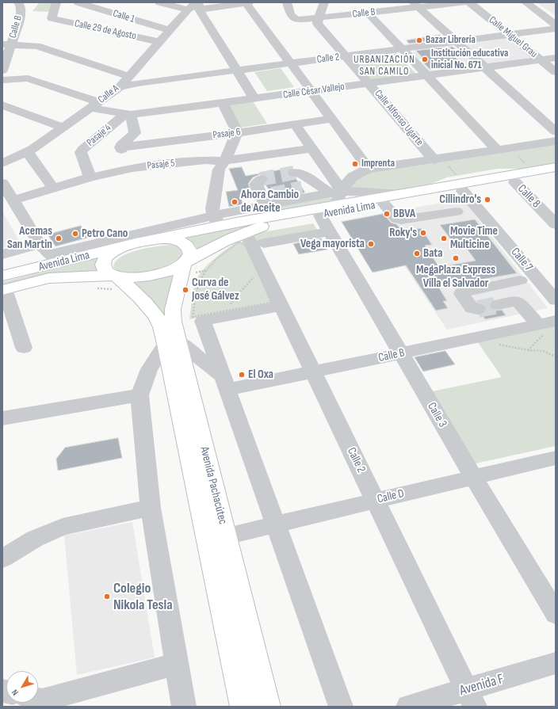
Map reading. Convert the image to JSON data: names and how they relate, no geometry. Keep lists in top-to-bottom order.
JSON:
{
  "streets": {
    "main road": ["Avenida Lima", "Avenida Pachacútec"],
    "street": [
      "Calle B",
      "Calle 1",
      "Calle 29 de Agosto",
      "Calle Miguel Grau",
      "Calle 2",
      "Calle César Vallejo",
      "Calle A",
      "Calle Alfonso Ugarte",
      "Pasaje 6",
      "Pasaje 4",
      "Pasaje 5",
      "Calle 8",
      "Calle 7",
      "Calle 3",
      "Calle D",
      "Avenida F"
    ]
  },
  "crossings": [
    ["Calle B", "Calle 2"],
    ["Calle B", "Calle Alfonso Ugarte"],
    ["Calle B", "Calle 3"],
    ["Calle 1", "Calle A"],
    ["Calle 29 de Agosto", "Calle A"],
    ["Calle Miguel Grau", "Calle 2"],
    ["Calle Miguel Grau", "Calle César Vallejo"],
    ["Calle 2", "Calle A"],
    ["Calle 2", "Calle Alfonso Ugarte"],
    ["Calle 2", "Avenida Lima"],
    ["Calle 2", "Calle D"],
    ["Calle 2", "Avenida F"],
    ["Calle César Vallejo", "Calle A"],
    ["Calle César Vallejo", "Calle Alfonso Ugarte"],
    ["Calle César Vallejo", "Pasaje 4"],
    ["Calle Alfonso Ugarte", "Avenida Lima"],
    ["Pasaje 4", "Pasaje 5"],
    ["Calle 8", "Avenida Lima"],
    ["Avenida Lima", "Calle 7"],
    ["Avenida Lima", "Calle 3"],
    ["Avenida Lima", "Avenida Pachacútec"],
    ["Calle 3", "Calle D"],
    ["Avenida Pachacútec", "Calle D"]
  ],
  "districts": ["URBANIZACIÓN SAN CAMILO"],
  "places": [
    "Bazar Librería",
    "Institución educativa inicial No. 671",
    "Imprenta",
    "Cillindro's",
    "Ahora Cambio de Aceite",
    "BBVA",
    "Roky's",
    "Petro Cano",
    "Acemas San Martin",
    "Movie Time Multicine",
    "Vega mayorista",
    "Bata",
    "MegaPlaza Express Villa el Salvador",
    "Curva de José Gálvez",
    "El Oxa",
    "Colegio Nikola Tesla"
  ],
  "north": "bottom left"
}
